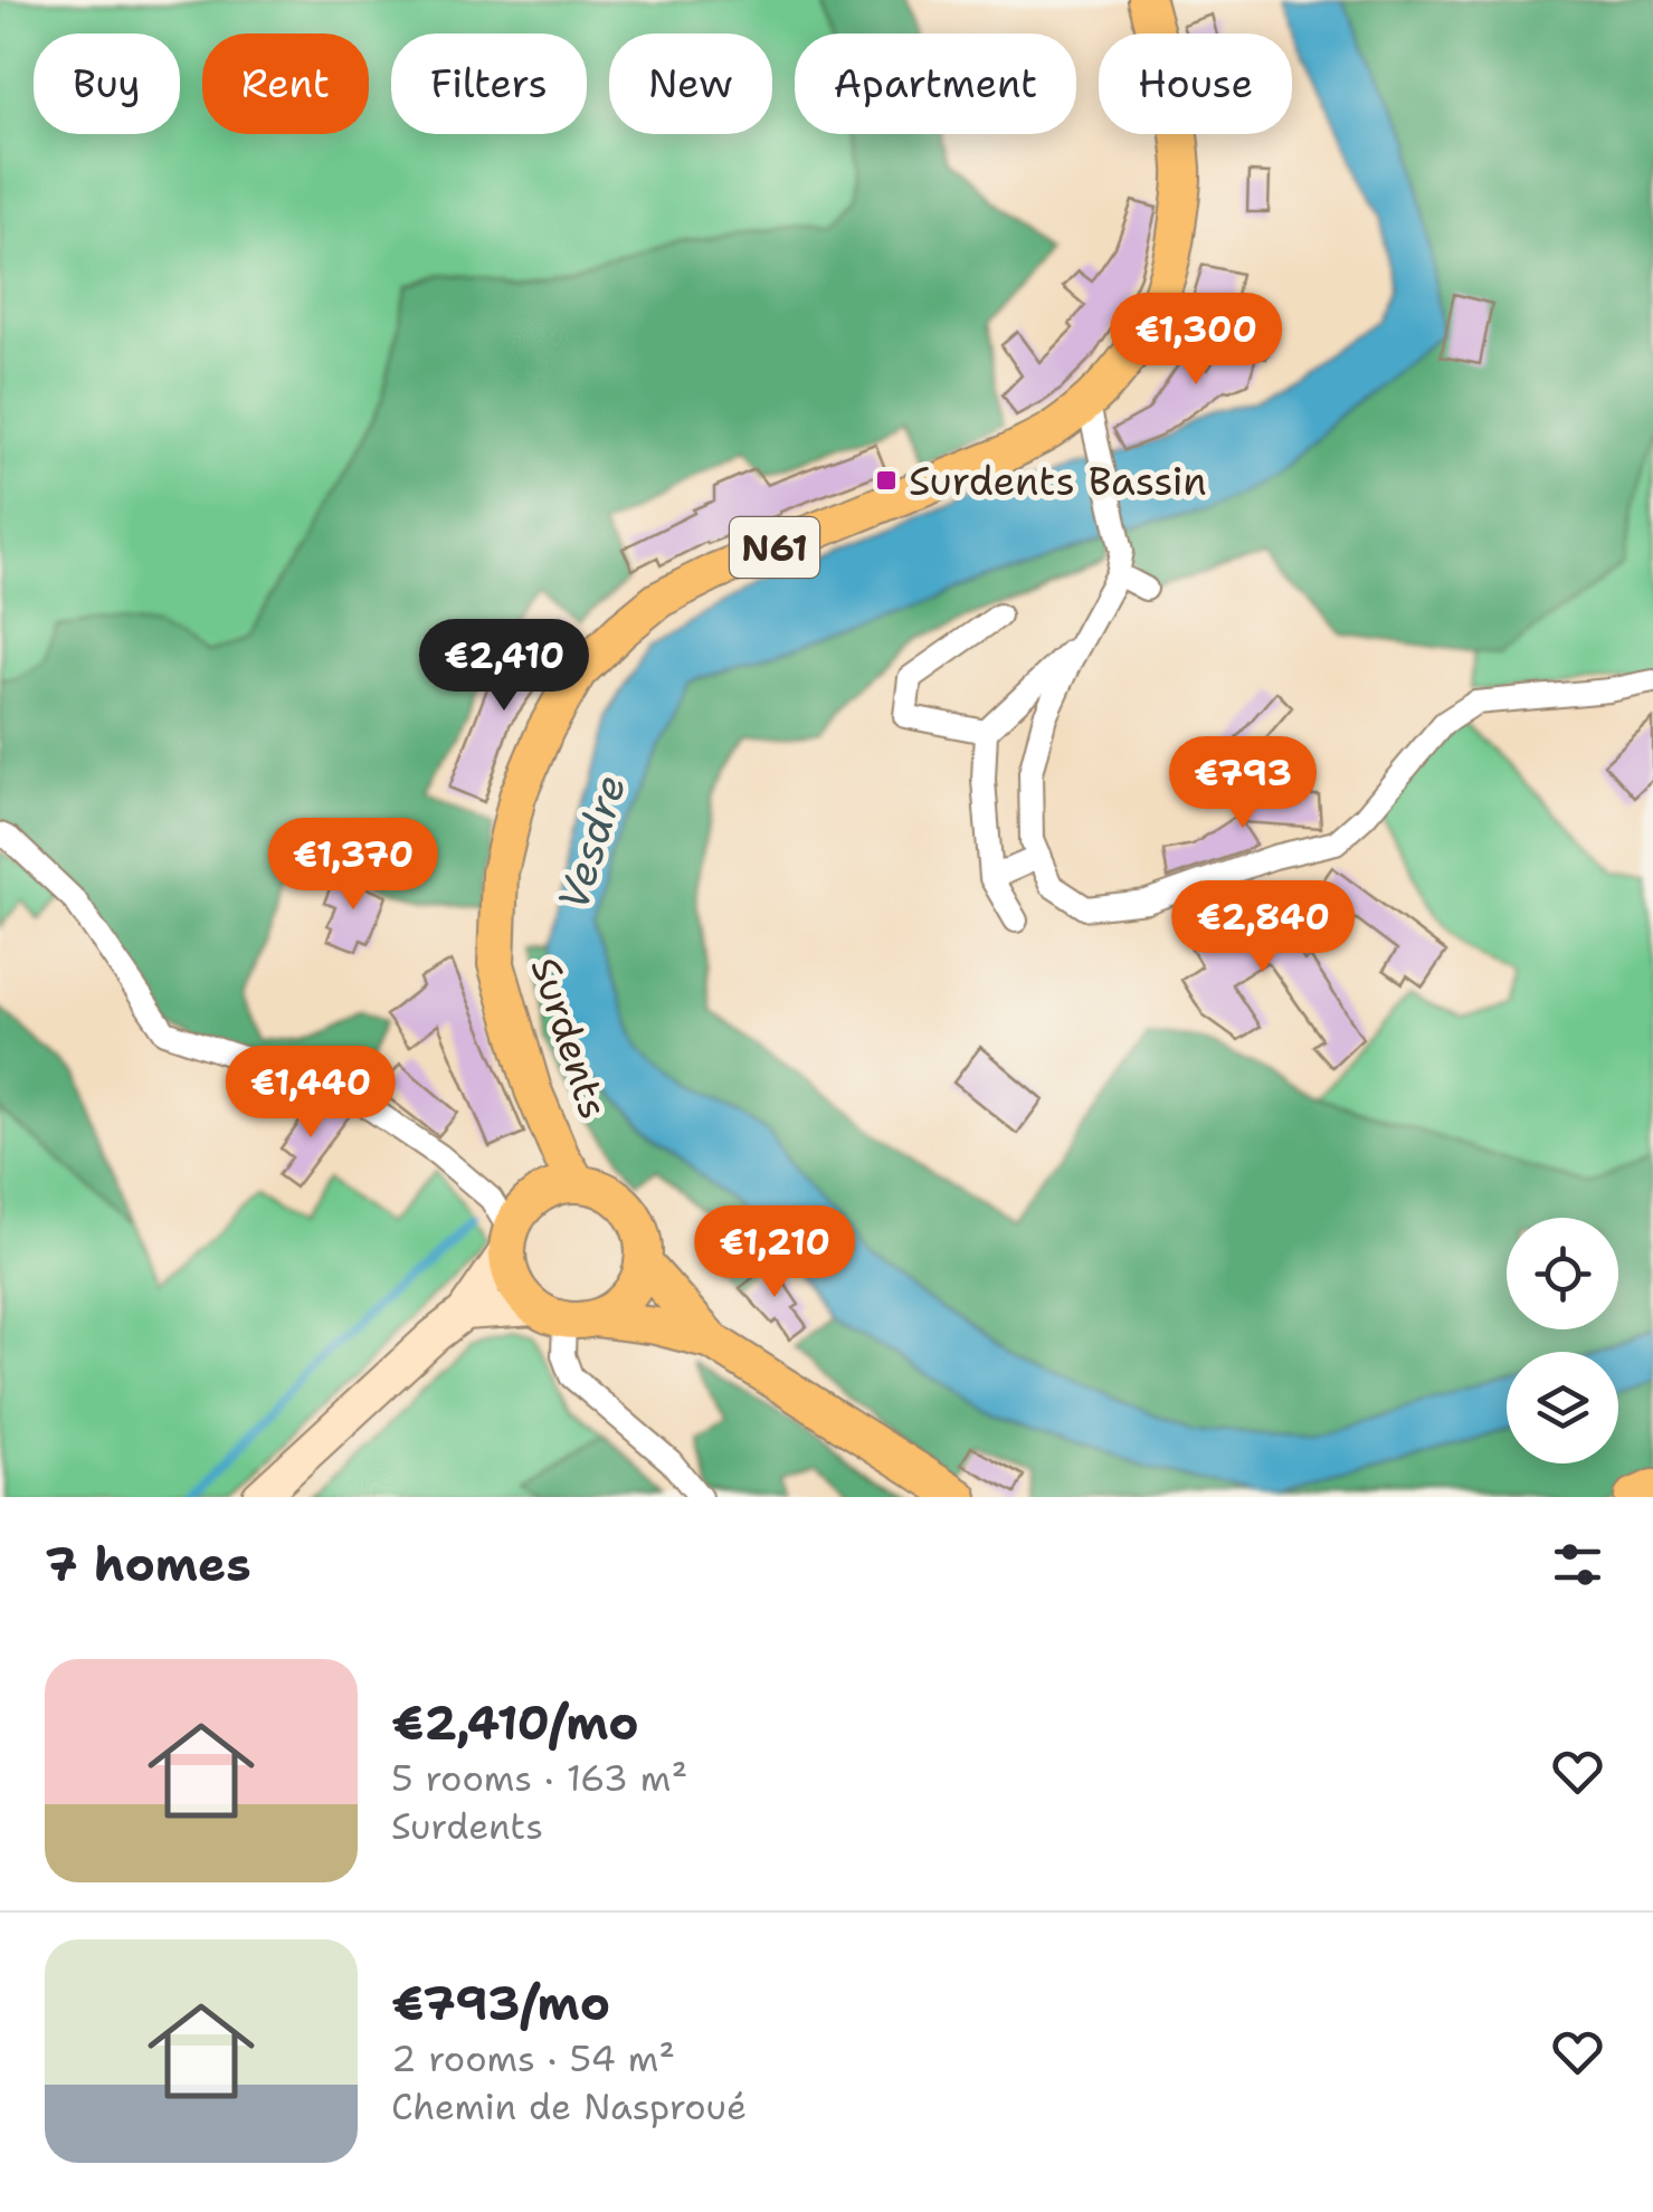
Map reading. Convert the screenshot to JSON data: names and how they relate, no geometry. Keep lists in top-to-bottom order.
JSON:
{
  "streets": {
    "main road": ["N61", "Surdents"]
  },
  "water": ["Vesdre"],
  "places": {
    "transit": ["Surdents Bassin"]
  },
  "page": {
    "chip": [
      "Buy",
      "Rent",
      "Filters",
      "New",
      "Apartment",
      "House"
    ],
    "price": [
      "€1,300",
      "€2,410",
      "€793",
      "€1,370",
      "€2,840",
      "€1,440",
      "€1,210"
    ],
    "heading": "7 homes",
    "list": [
      {
        "name": "€2,410/mo",
        "note": "5 rooms · 163 m² · Surdents"
      },
      {
        "name": "€793/mo",
        "note": "2 rooms · 54 m² · Chemin de Nasproué"
      }
    ]
  }
}
